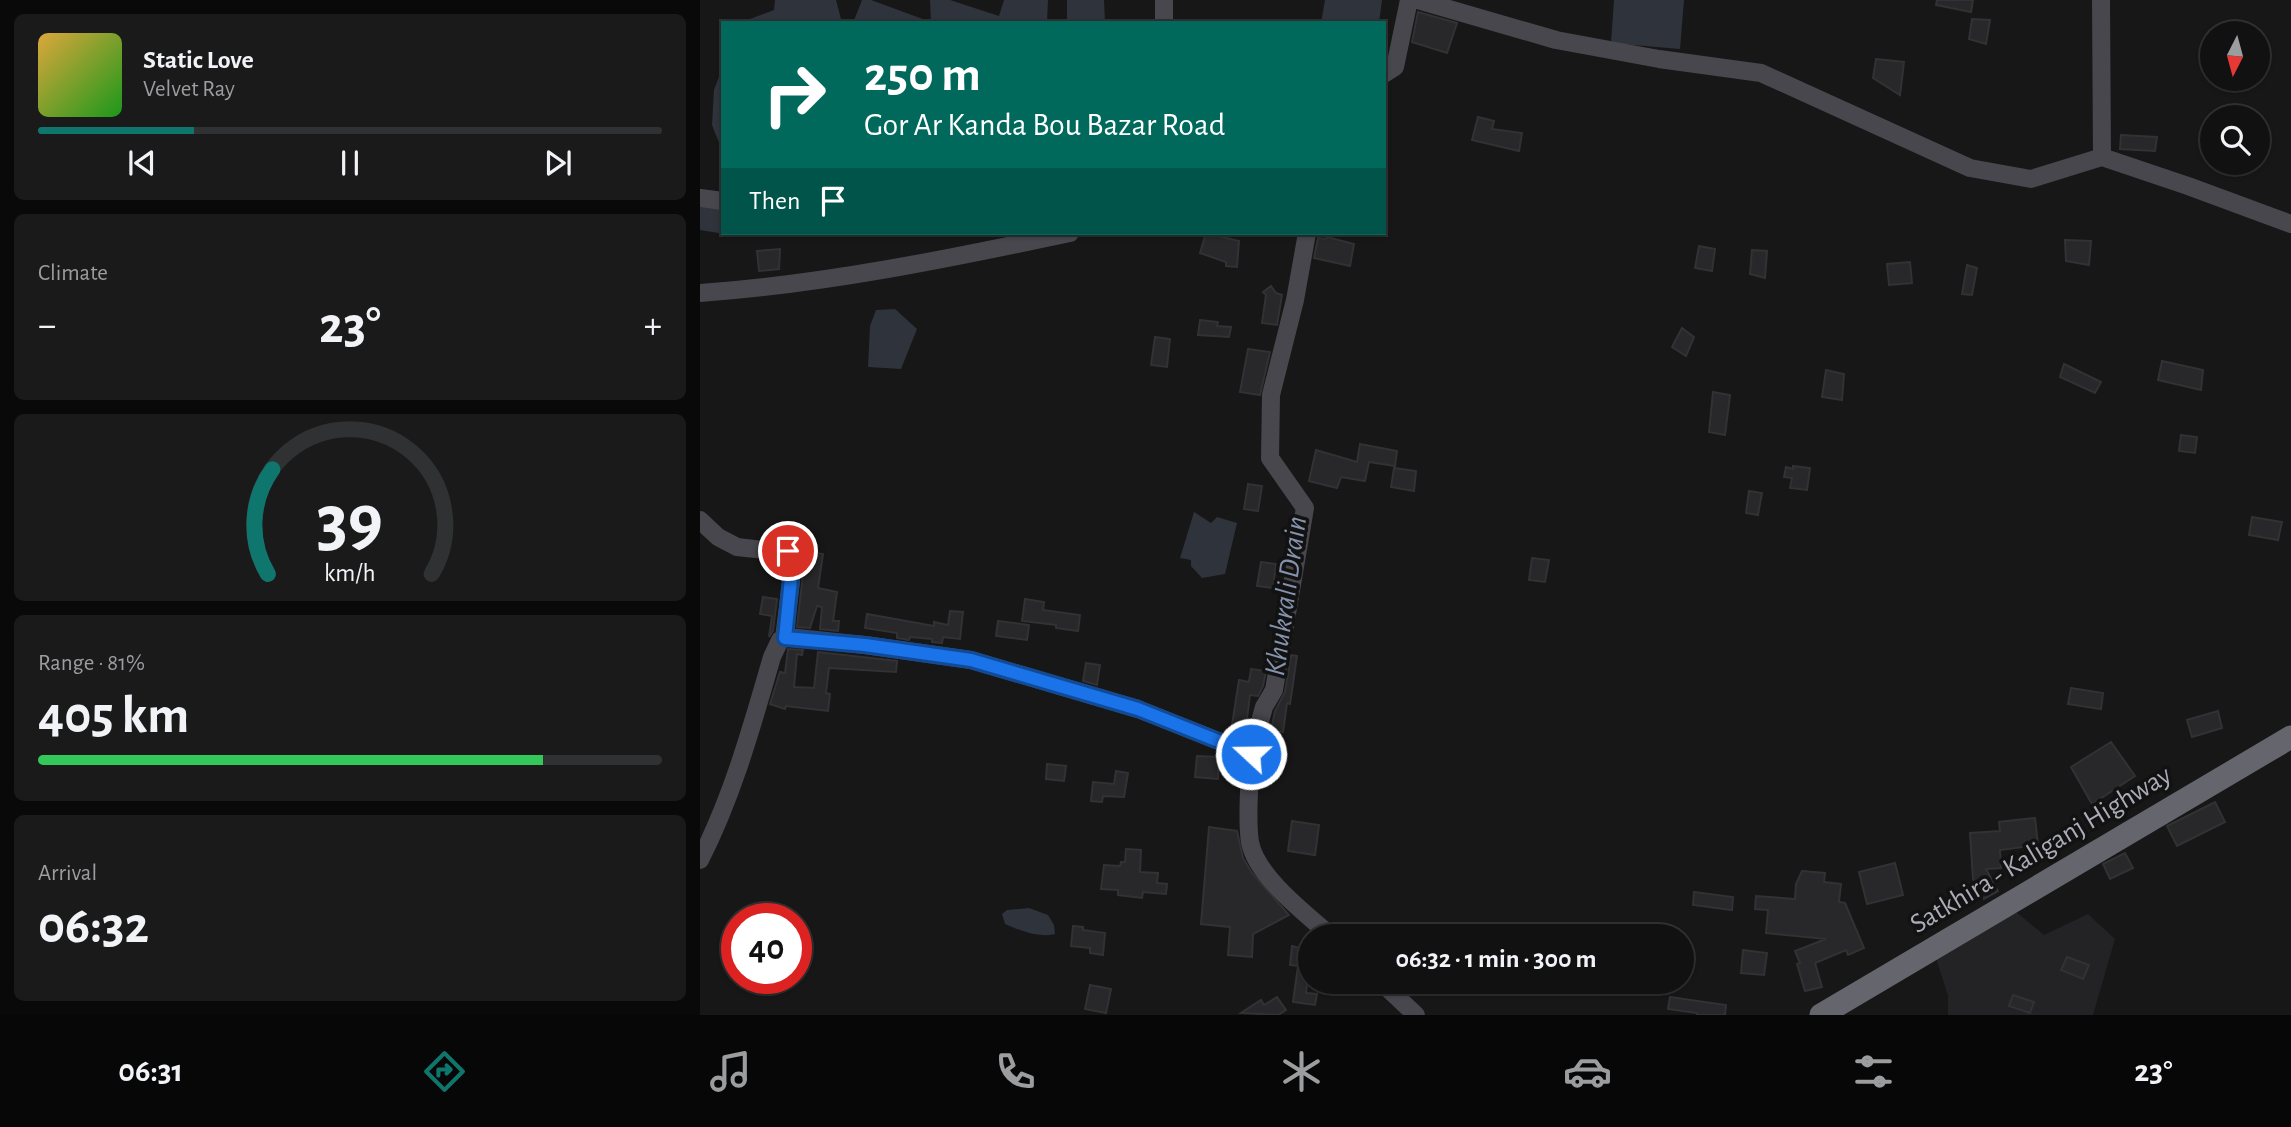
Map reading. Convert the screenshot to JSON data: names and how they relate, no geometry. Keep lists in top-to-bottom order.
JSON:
{
  "streets": {
    "highway": ["Satkhira - Kaliganj Highway"]
  },
  "water": ["Khukrali Drain"],
  "north": "bottom",
  "page": {
    "turn": ["250 m", "Gor Ar Kanda Bou Bazar Road"],
    "song": ["Static Love", "Velvet Ray"],
    "then": "Then",
    "tile": [
      "Climate",
      ["Range · 81%", "405 km"],
      ["Arrival", "06:32"]
    ],
    "heat": ["−", "23°", "+"],
    "limit": "40",
    "trip": "06:32 · 1 min · 300 m",
    "tabs": ["06:31", "23°"],
    "gauge": ["39", "km/h"]
  }
}
